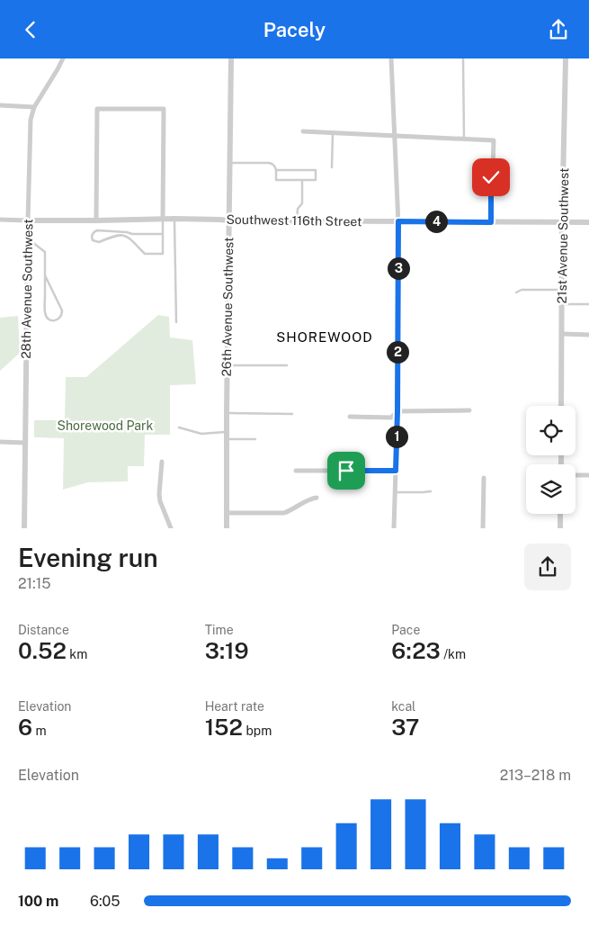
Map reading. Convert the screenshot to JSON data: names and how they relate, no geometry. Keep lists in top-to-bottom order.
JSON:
{
  "streets": {
    "street": [
      "Southwest 116th Street",
      "21st Avenue Southwest",
      "28th Avenue Southwest",
      "26th Avenue Southwest"
    ]
  },
  "crossings": [
    ["Southwest 116th Street", "21st Avenue Southwest"],
    ["Southwest 116th Street", "28th Avenue Southwest"],
    ["Southwest 116th Street", "26th Avenue Southwest"]
  ],
  "districts": ["SHOREWOOD"],
  "parks": ["Shorewood Park"],
  "page": {
    "header": "Pacely",
    "pins": [
      "4",
      "3",
      "2",
      "1"
    ],
    "heading": ["Evening run", "21:15"],
    "stats": [
      ["Distance", "0.52 km"],
      ["Time", "3:19"],
      ["Pace", "6:23 /km"],
      ["Elevation", "6 m"],
      ["Heart rate", "152 bpm"],
      ["kcal", "37"]
    ],
    "chart": ["Elevation", "213–218 m"],
    "list": [
      {
        "name": "100 m",
        "note": "6:05"
      }
    ]
  }
}
